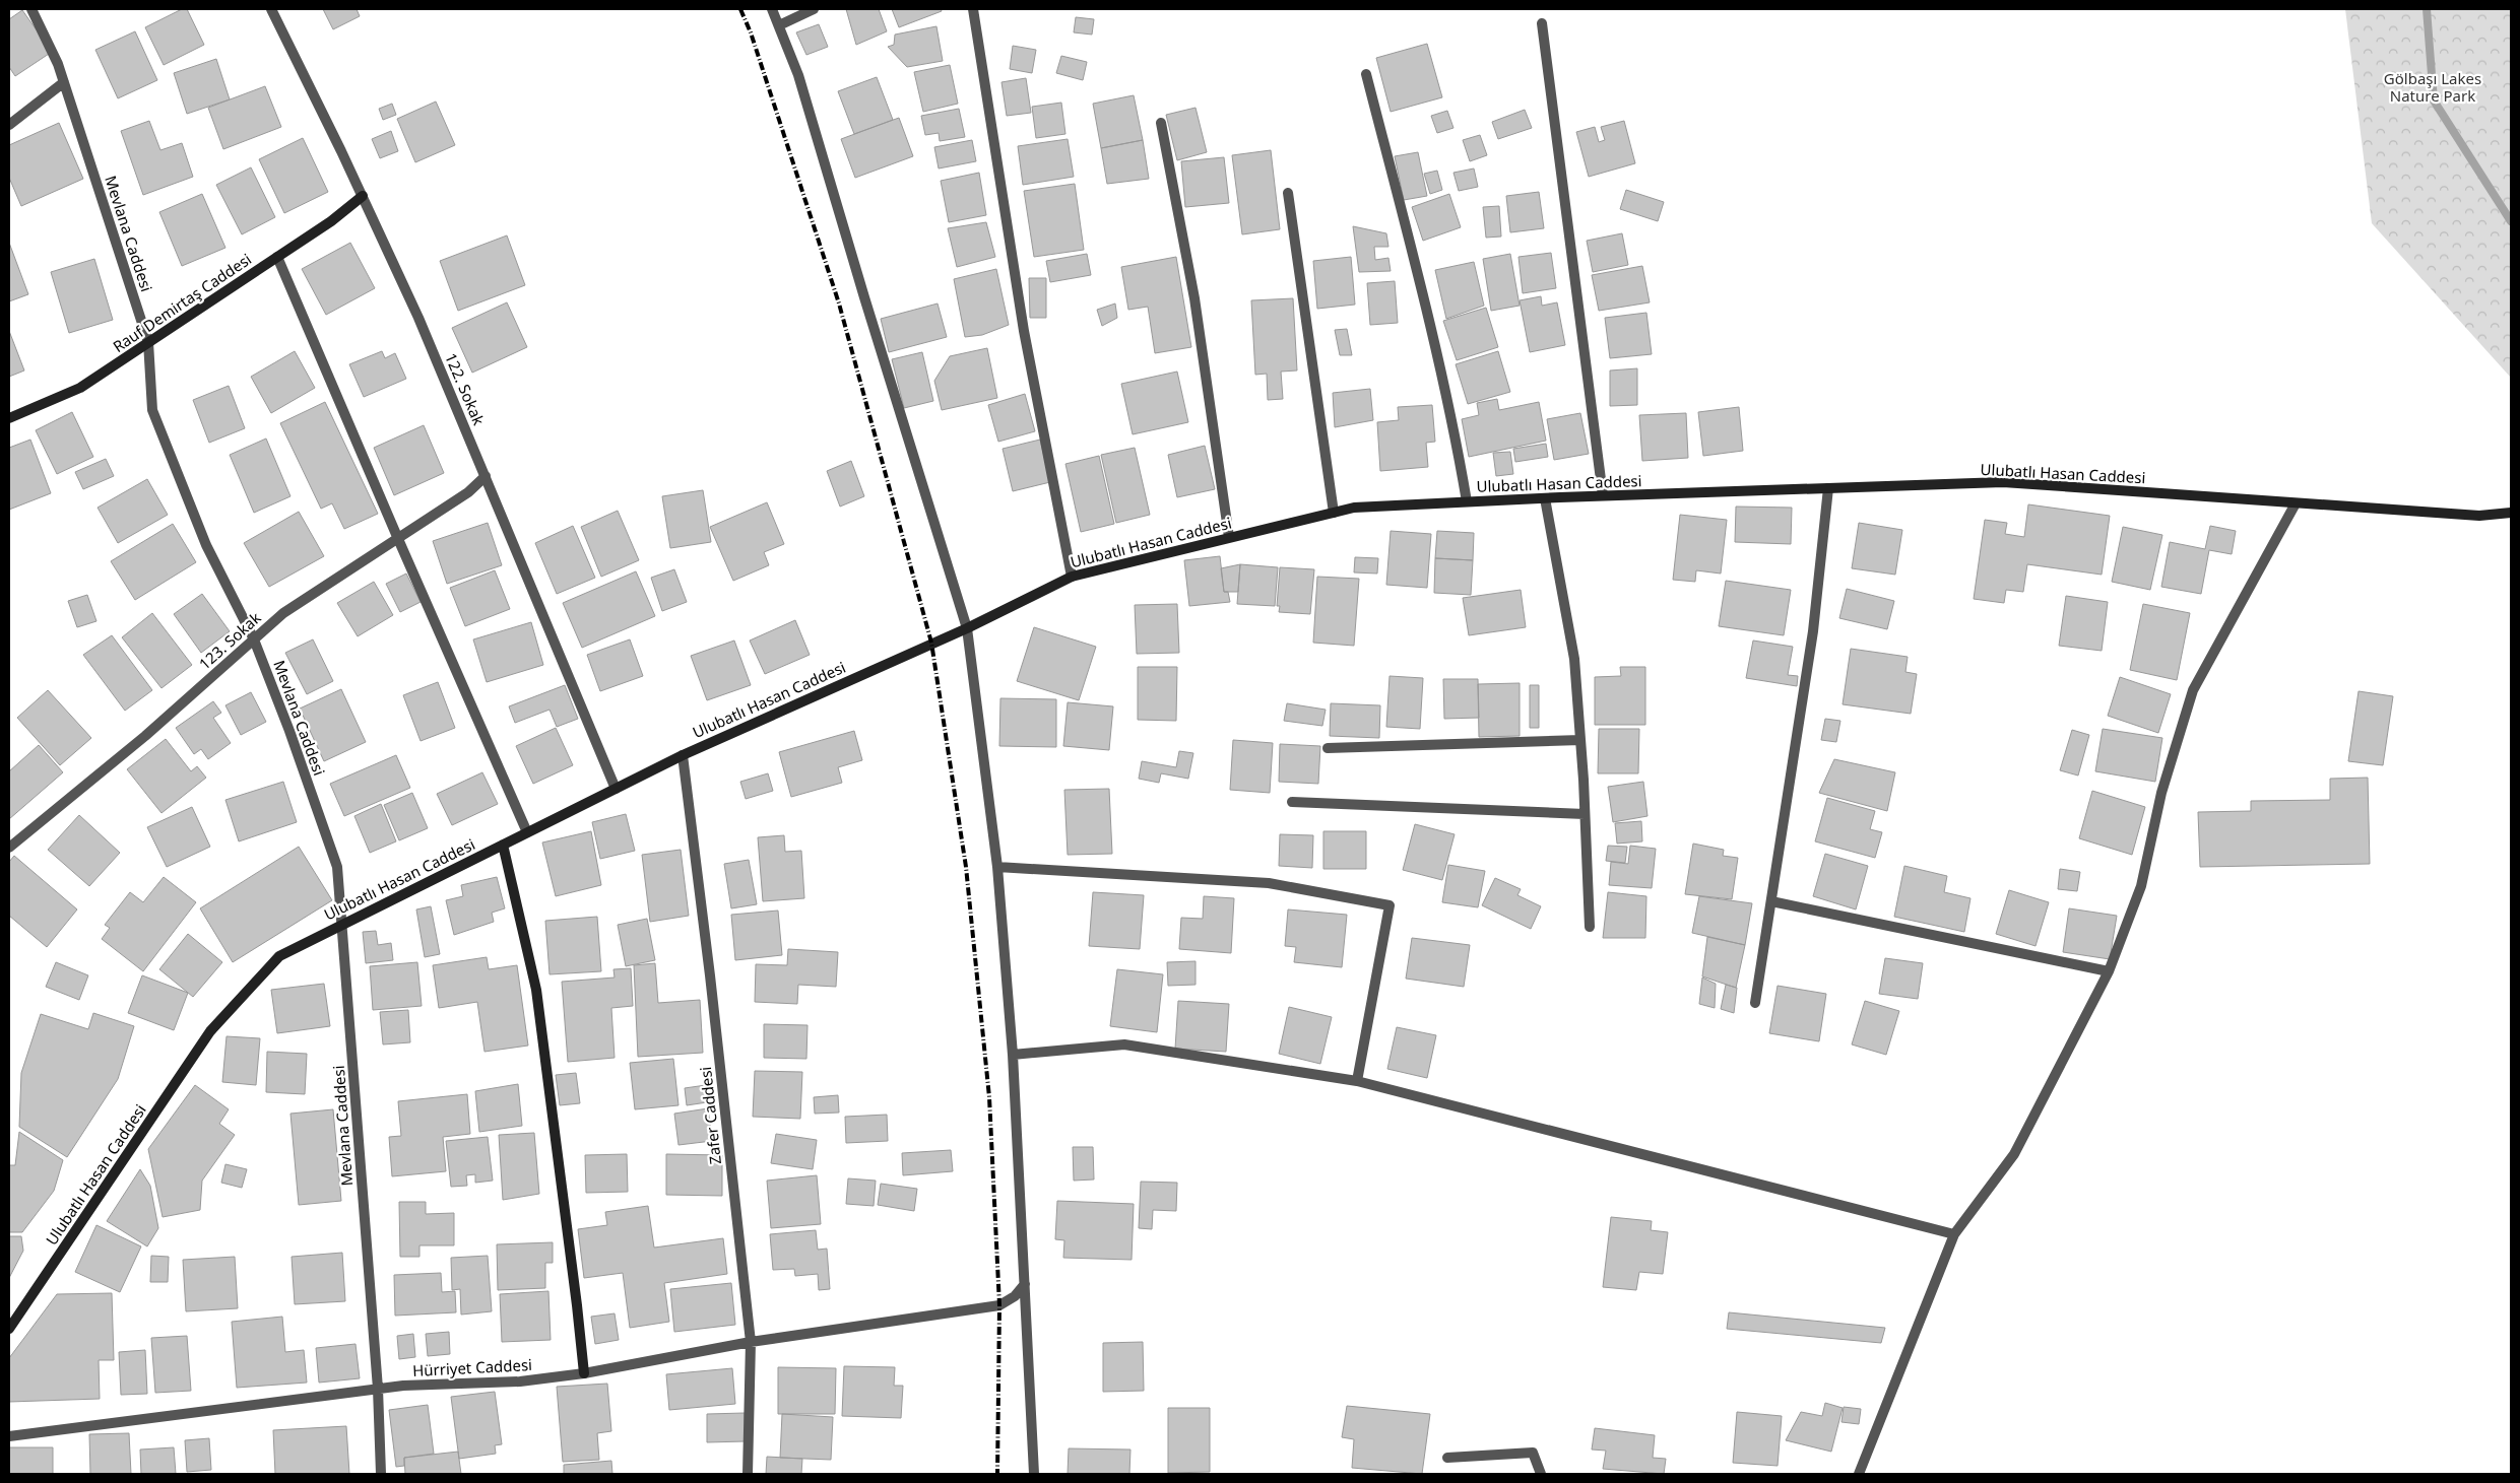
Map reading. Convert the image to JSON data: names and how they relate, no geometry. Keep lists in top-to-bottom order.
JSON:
{
  "streets": {
    "street": [
      "Mevlana Caddesi",
      "Rauf Demirtaş Caddesi",
      "122. Sokak",
      "Ulubatlı Hasan Caddesi",
      "123. Sokak",
      "Zafer Caddesi",
      "Hürriyet Caddesi"
    ]
  },
  "crossings": [
    ["Mevlana Caddesi", "Rauf Demirtaş Caddesi"],
    ["Mevlana Caddesi", "Ulubatlı Hasan Caddesi"],
    ["Mevlana Caddesi", "123. Sokak"],
    ["Mevlana Caddesi", "Hürriyet Caddesi"],
    ["Rauf Demirtaş Caddesi", "122. Sokak"],
    ["122. Sokak", "Ulubatlı Hasan Caddesi"],
    ["122. Sokak", "123. Sokak"],
    ["Ulubatlı Hasan Caddesi", "Zafer Caddesi"],
    ["Zafer Caddesi", "Hürriyet Caddesi"]
  ],
  "parks": ["Gölbaşı Lakes Nature Park"]
}
